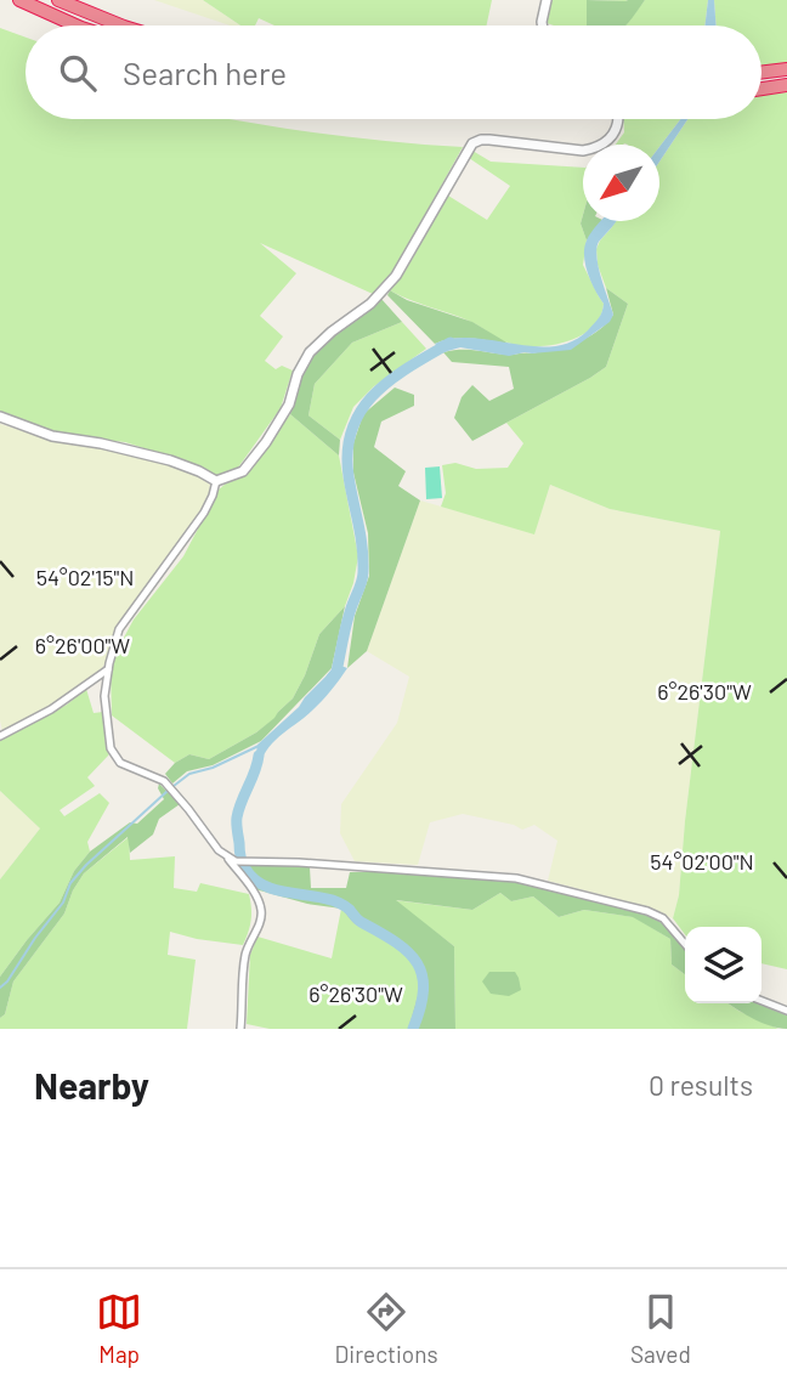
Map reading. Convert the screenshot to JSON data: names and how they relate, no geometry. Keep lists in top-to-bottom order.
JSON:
{
  "north": "bottom left",
  "page": {
    "search": "Search here",
    "heading": ["Nearby", "0 results"],
    "nav": ["Map", "Directions", "Saved"]
  },
  "coordinates": [
    "54°02'15\"N",
    "6°26'00\"W",
    "6°26'30\"W",
    "54°02'00\"N"
  ]
}
